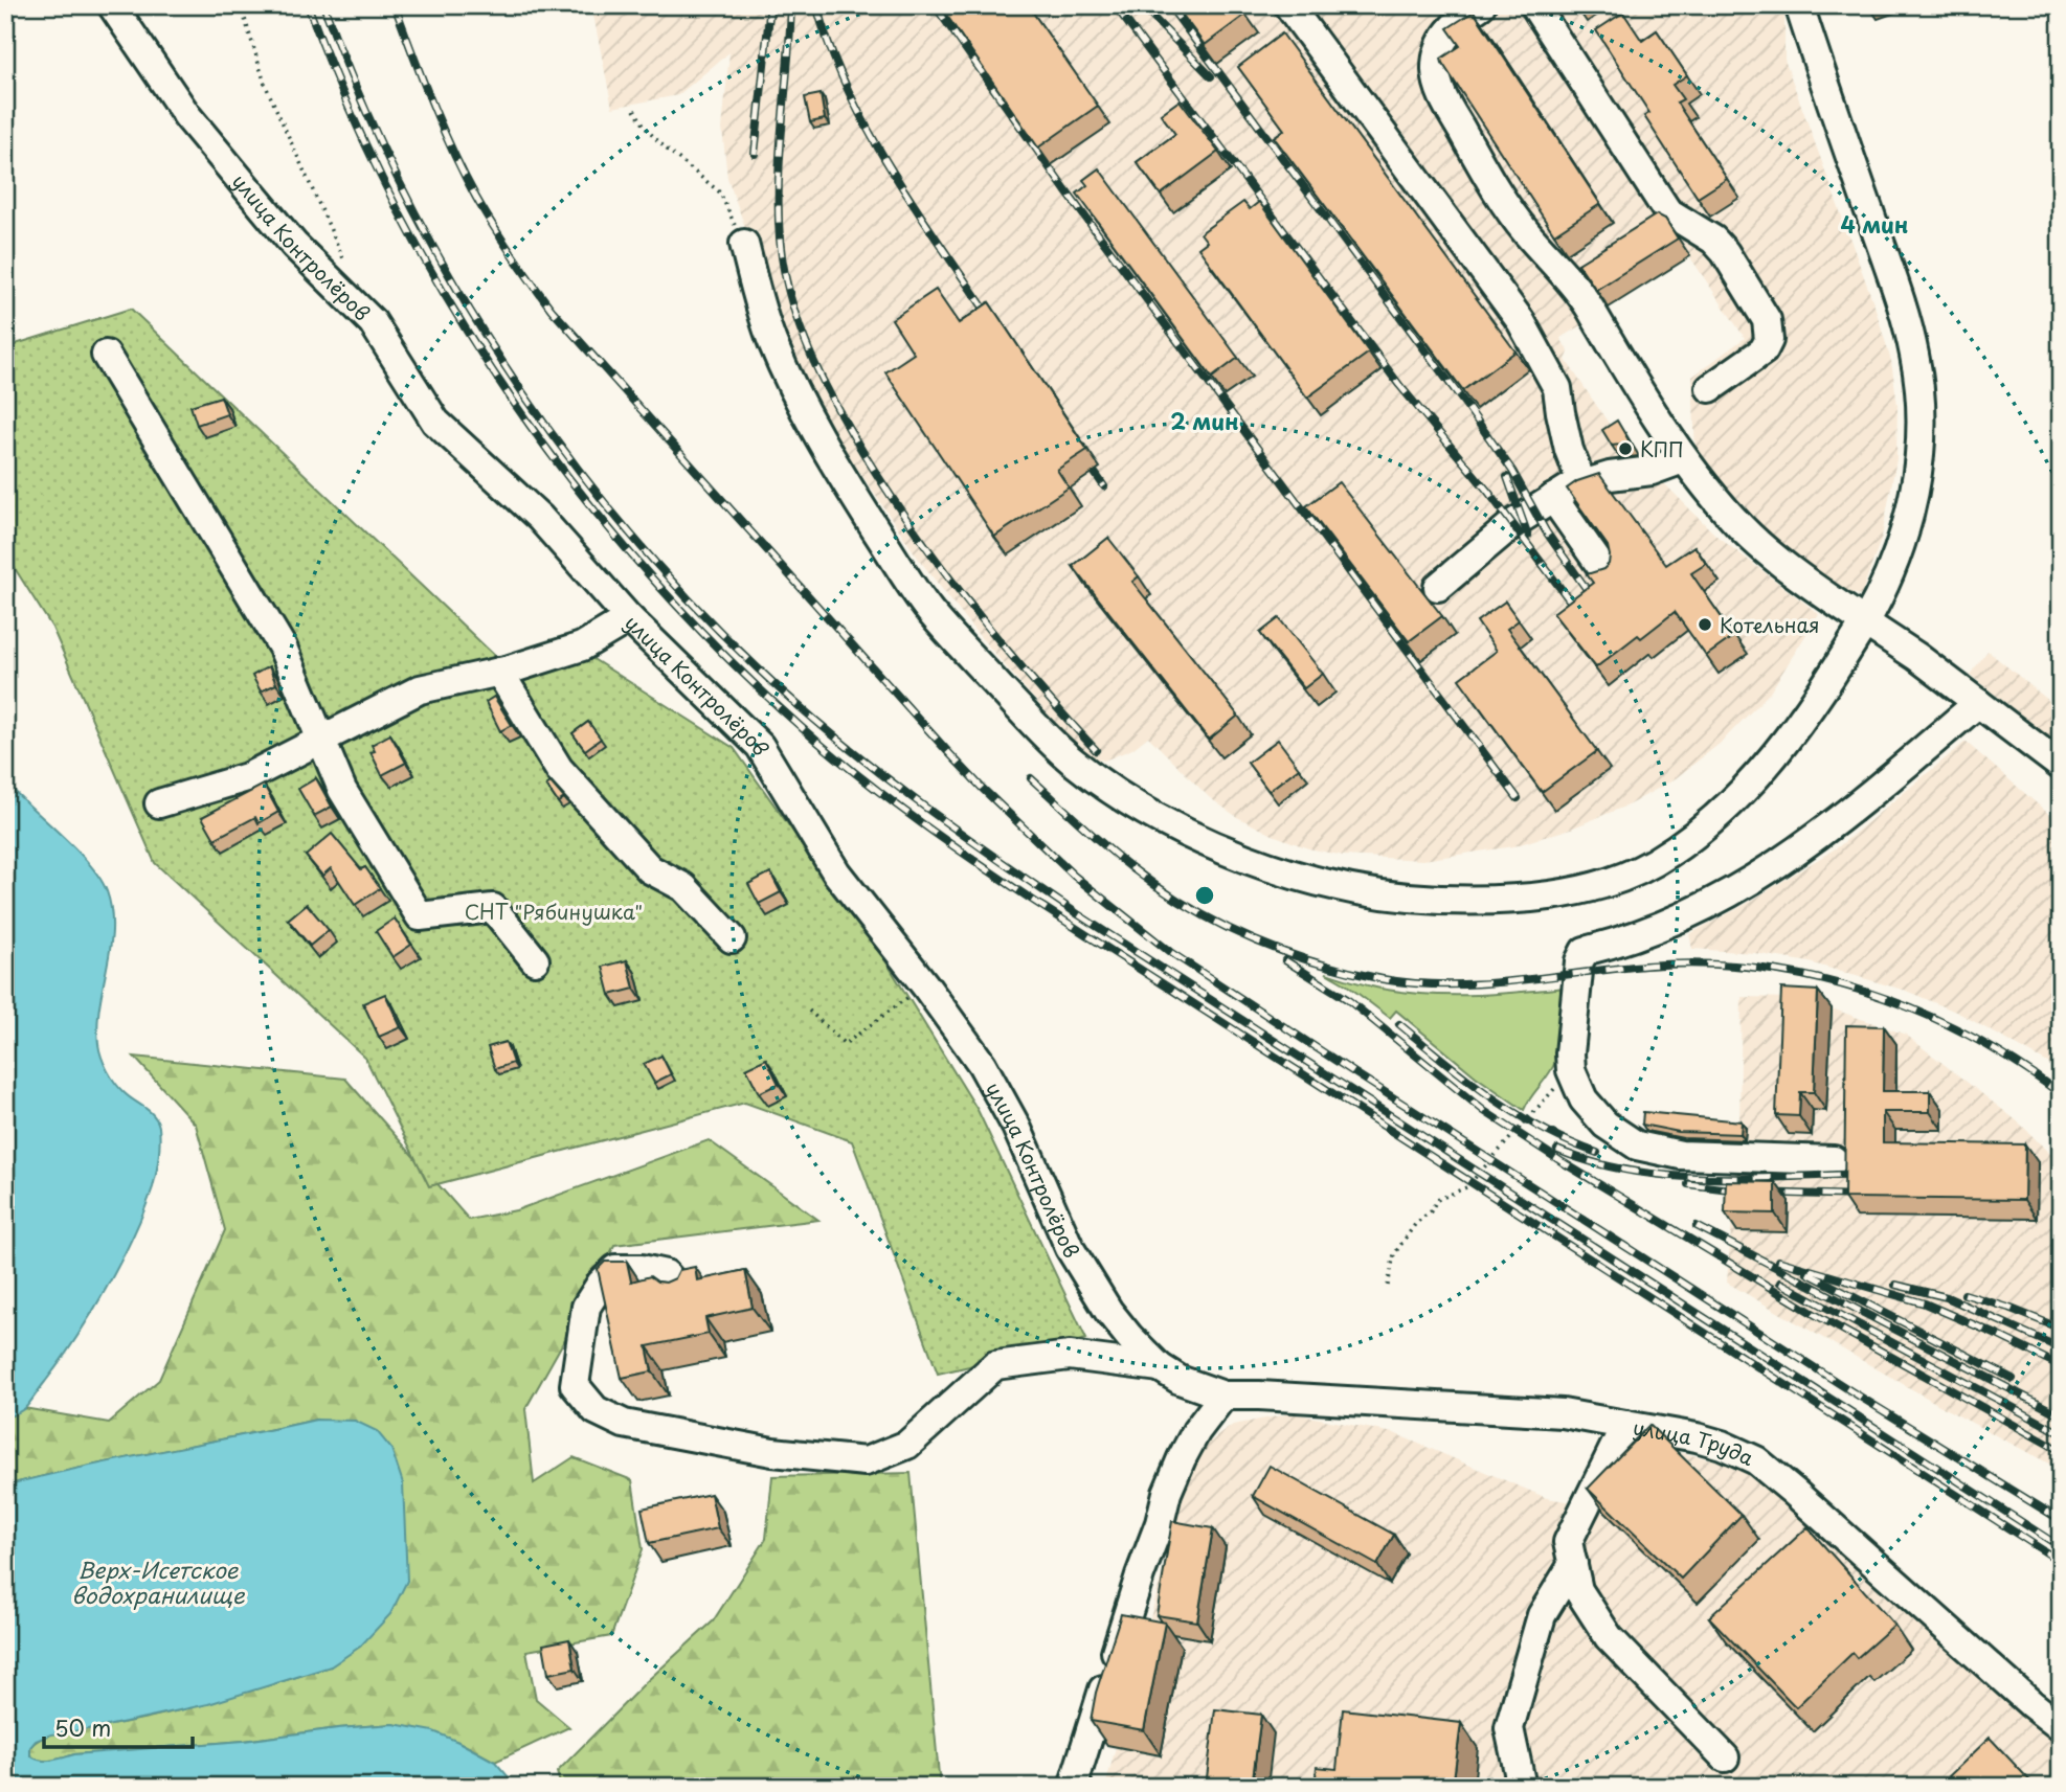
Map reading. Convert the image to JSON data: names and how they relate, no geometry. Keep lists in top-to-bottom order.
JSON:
{
  "streets": {
    "street": ["улица Контролёров", "улица Труда"]
  },
  "crossings": [
    ["улица Контролёров", "улица Труда"]
  ],
  "water": ["Верх-Исетское водохранилище"],
  "parks": ["СНТ \"Рябинушка\""],
  "places": ["КПП", "Котельная"],
  "scale_bar": "50 m",
  "rings": ["4 мин", "2 мин"]
}
